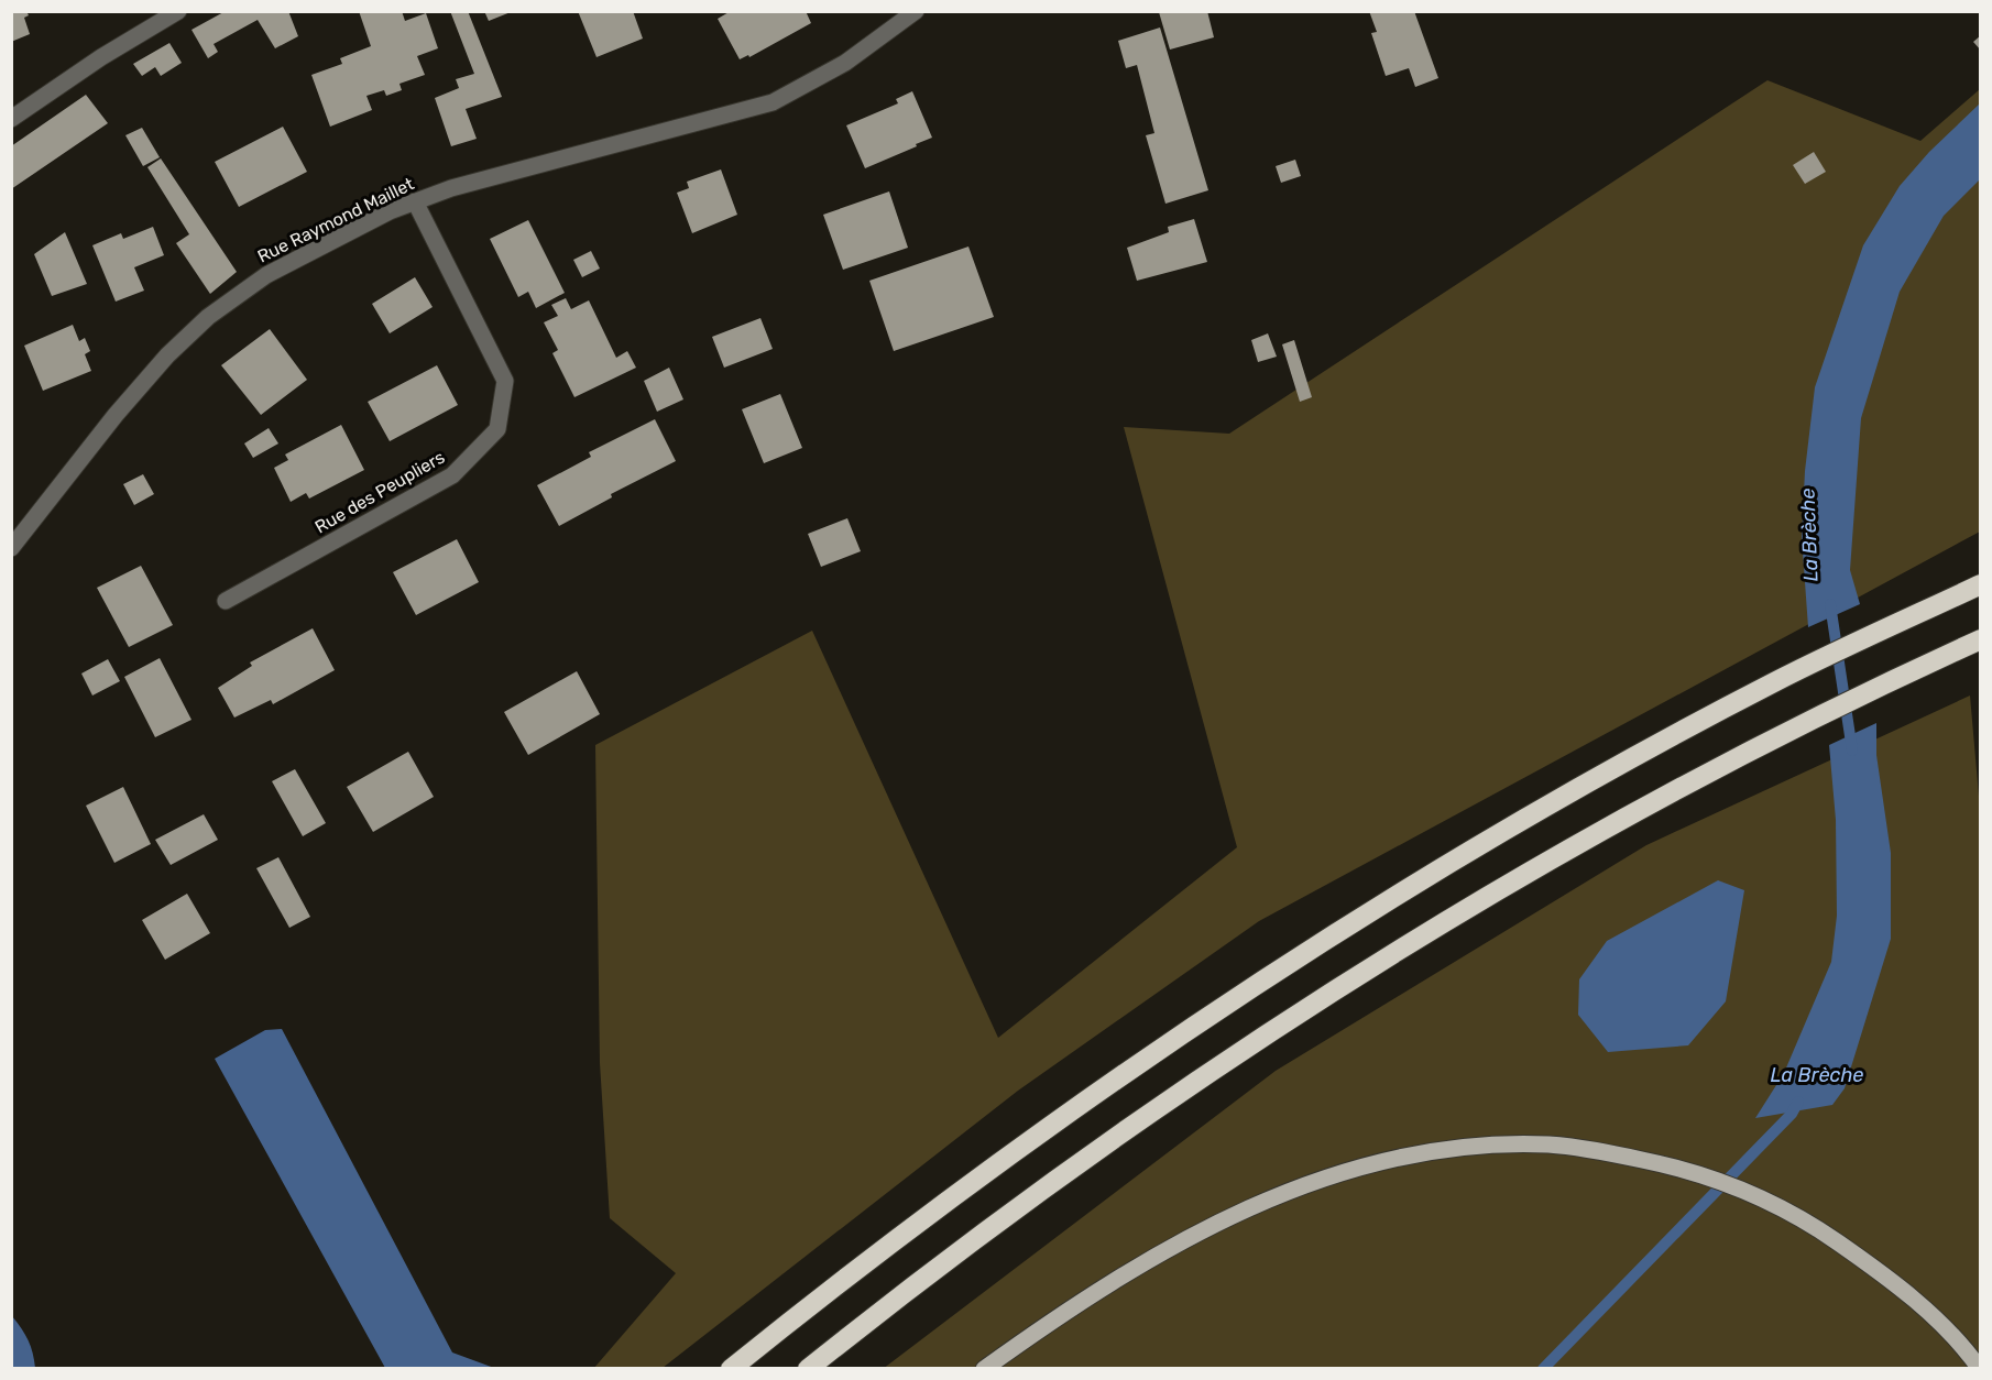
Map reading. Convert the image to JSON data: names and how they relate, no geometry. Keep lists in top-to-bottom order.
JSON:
{
  "streets": {
    "street": ["Rue Raymond Maillet", "Rue des Peupliers"]
  },
  "crossings": [
    ["Rue Raymond Maillet", "Rue des Peupliers"]
  ],
  "water": ["La Brèche"]
}
